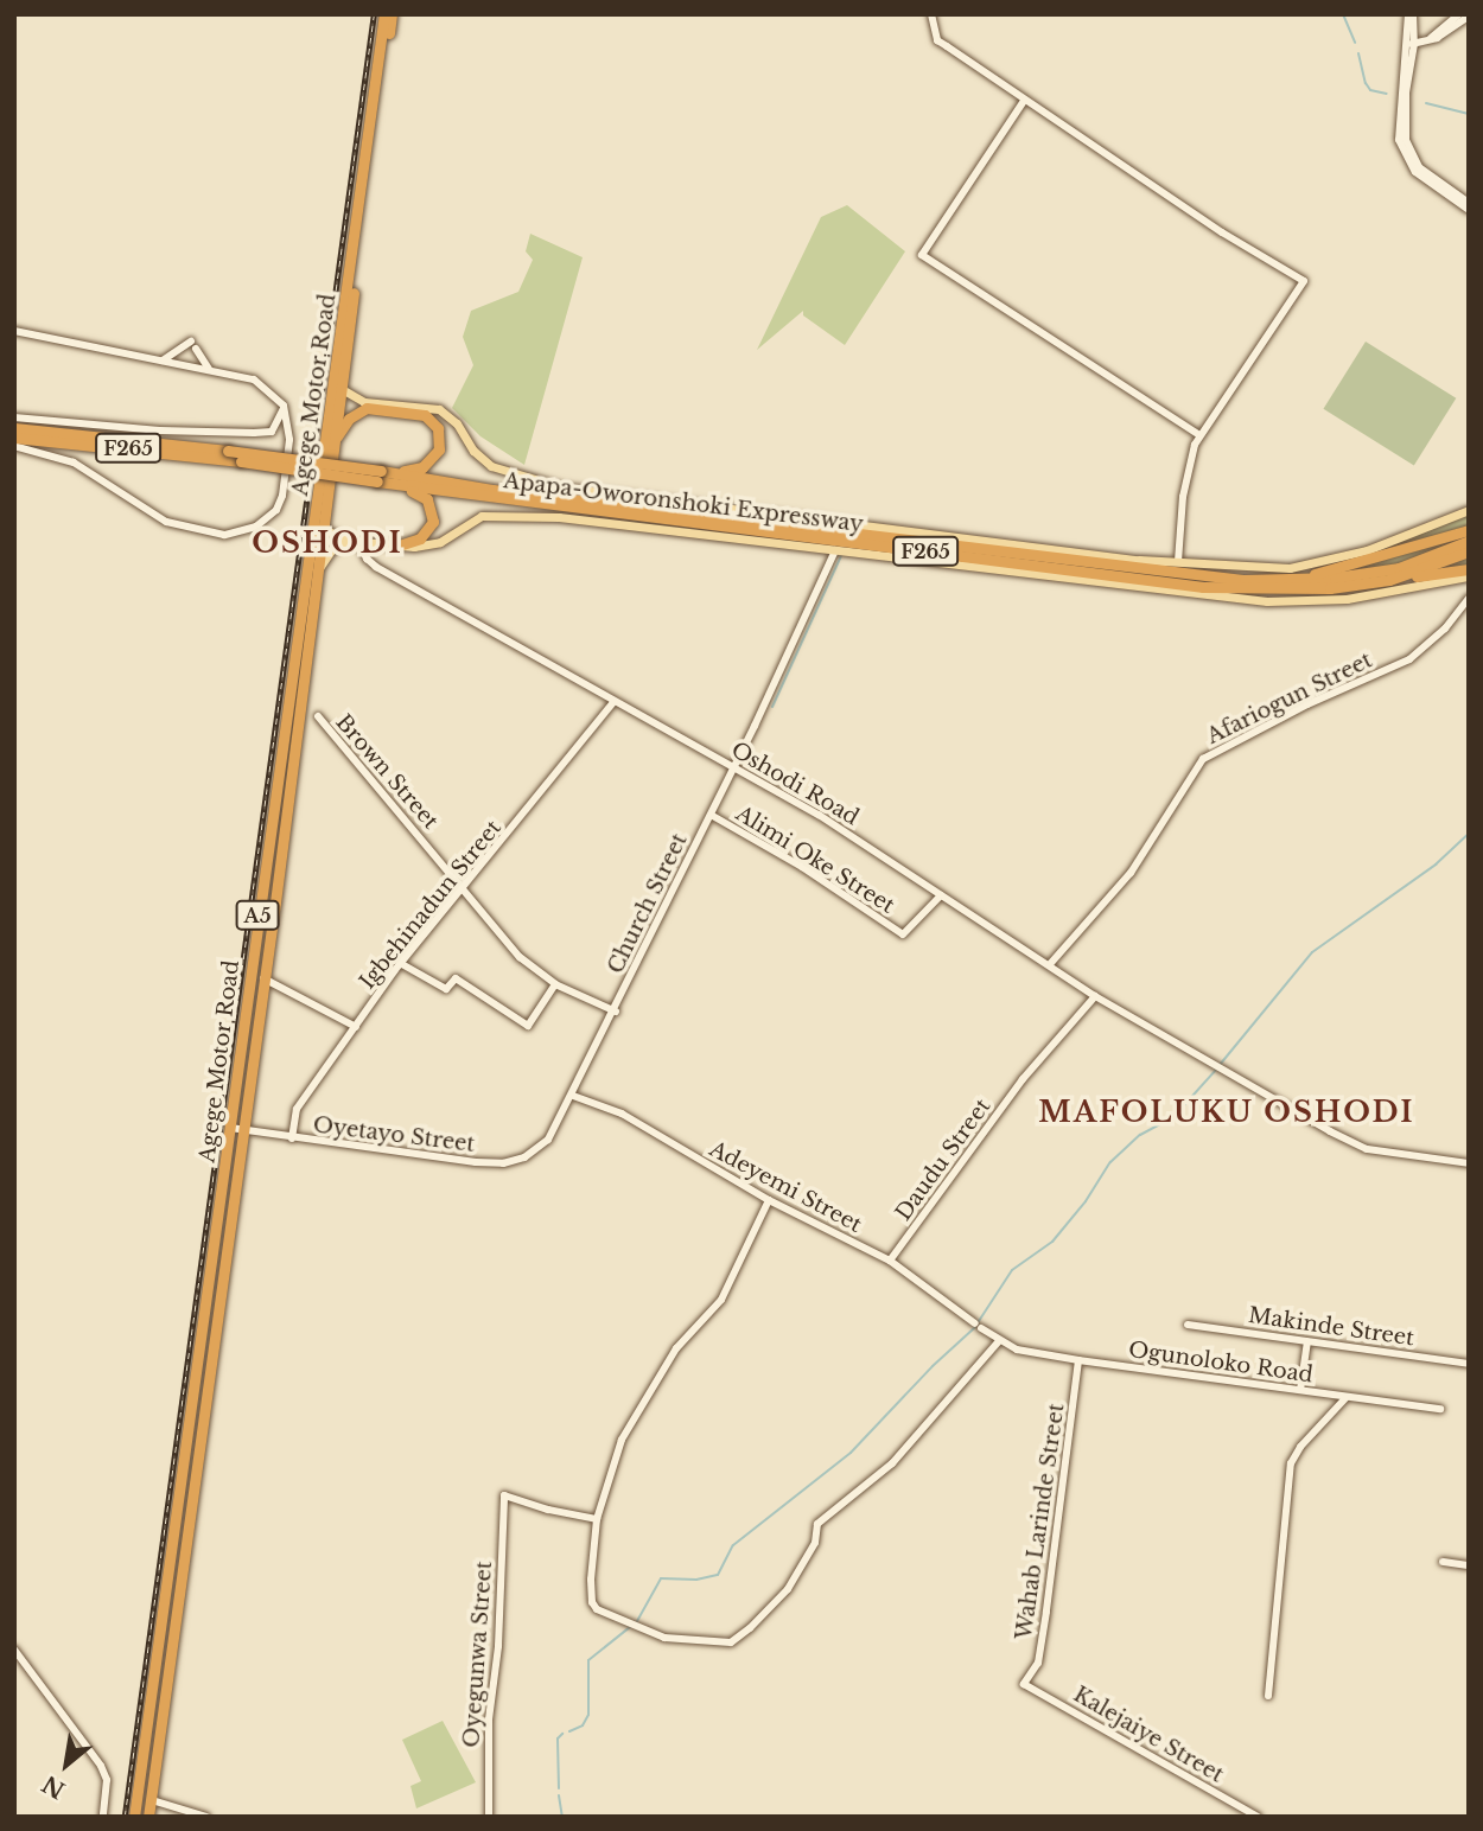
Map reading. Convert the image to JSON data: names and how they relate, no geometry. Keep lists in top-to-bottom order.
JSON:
{
  "streets": {
    "highway": [
      "Agege Motor Road",
      "F265",
      "Apapa-Oworonshoki Expressway",
      "A5"
    ],
    "street": [
      "Afariogun Street",
      "Brown Street",
      "Oshodi Road",
      "Alimi Oke Street",
      "Church Street",
      "Igbehinadun Street",
      "Oyetayo Street",
      "Daudu Street",
      "Adeyemi Street",
      "Makinde Street",
      "Ogunoloko Road",
      "Wahab Larinde Street",
      "Oyegunwa Street",
      "Kalejaiye Street"
    ]
  },
  "crossings": [
    ["Agege Motor Road", "Apapa-Oworonshoki Expressway"],
    ["Agege Motor Road", "Oyetayo Street"],
    ["Apapa-Oworonshoki Expressway", "Oshodi Road"],
    ["Apapa-Oworonshoki Expressway", "Church Street"],
    ["Afariogun Street", "Oshodi Road"],
    ["Brown Street", "Church Street"],
    ["Brown Street", "Igbehinadun Street"],
    ["Oshodi Road", "Alimi Oke Street"],
    ["Oshodi Road", "Church Street"],
    ["Oshodi Road", "Igbehinadun Street"],
    ["Oshodi Road", "Daudu Street"],
    ["Alimi Oke Street", "Church Street"],
    ["Church Street", "Oyetayo Street"],
    ["Church Street", "Adeyemi Street"],
    ["Igbehinadun Street", "Oyetayo Street"],
    ["Oyetayo Street", "Adeyemi Street"],
    ["Daudu Street", "Adeyemi Street"],
    ["Adeyemi Street", "Ogunoloko Road"],
    ["Ogunoloko Road", "Wahab Larinde Street"],
    ["Wahab Larinde Street", "Kalejaiye Street"]
  ],
  "districts": ["OSHODI", "MAFOLUKU OSHODI"],
  "north": "bottom left"
}
